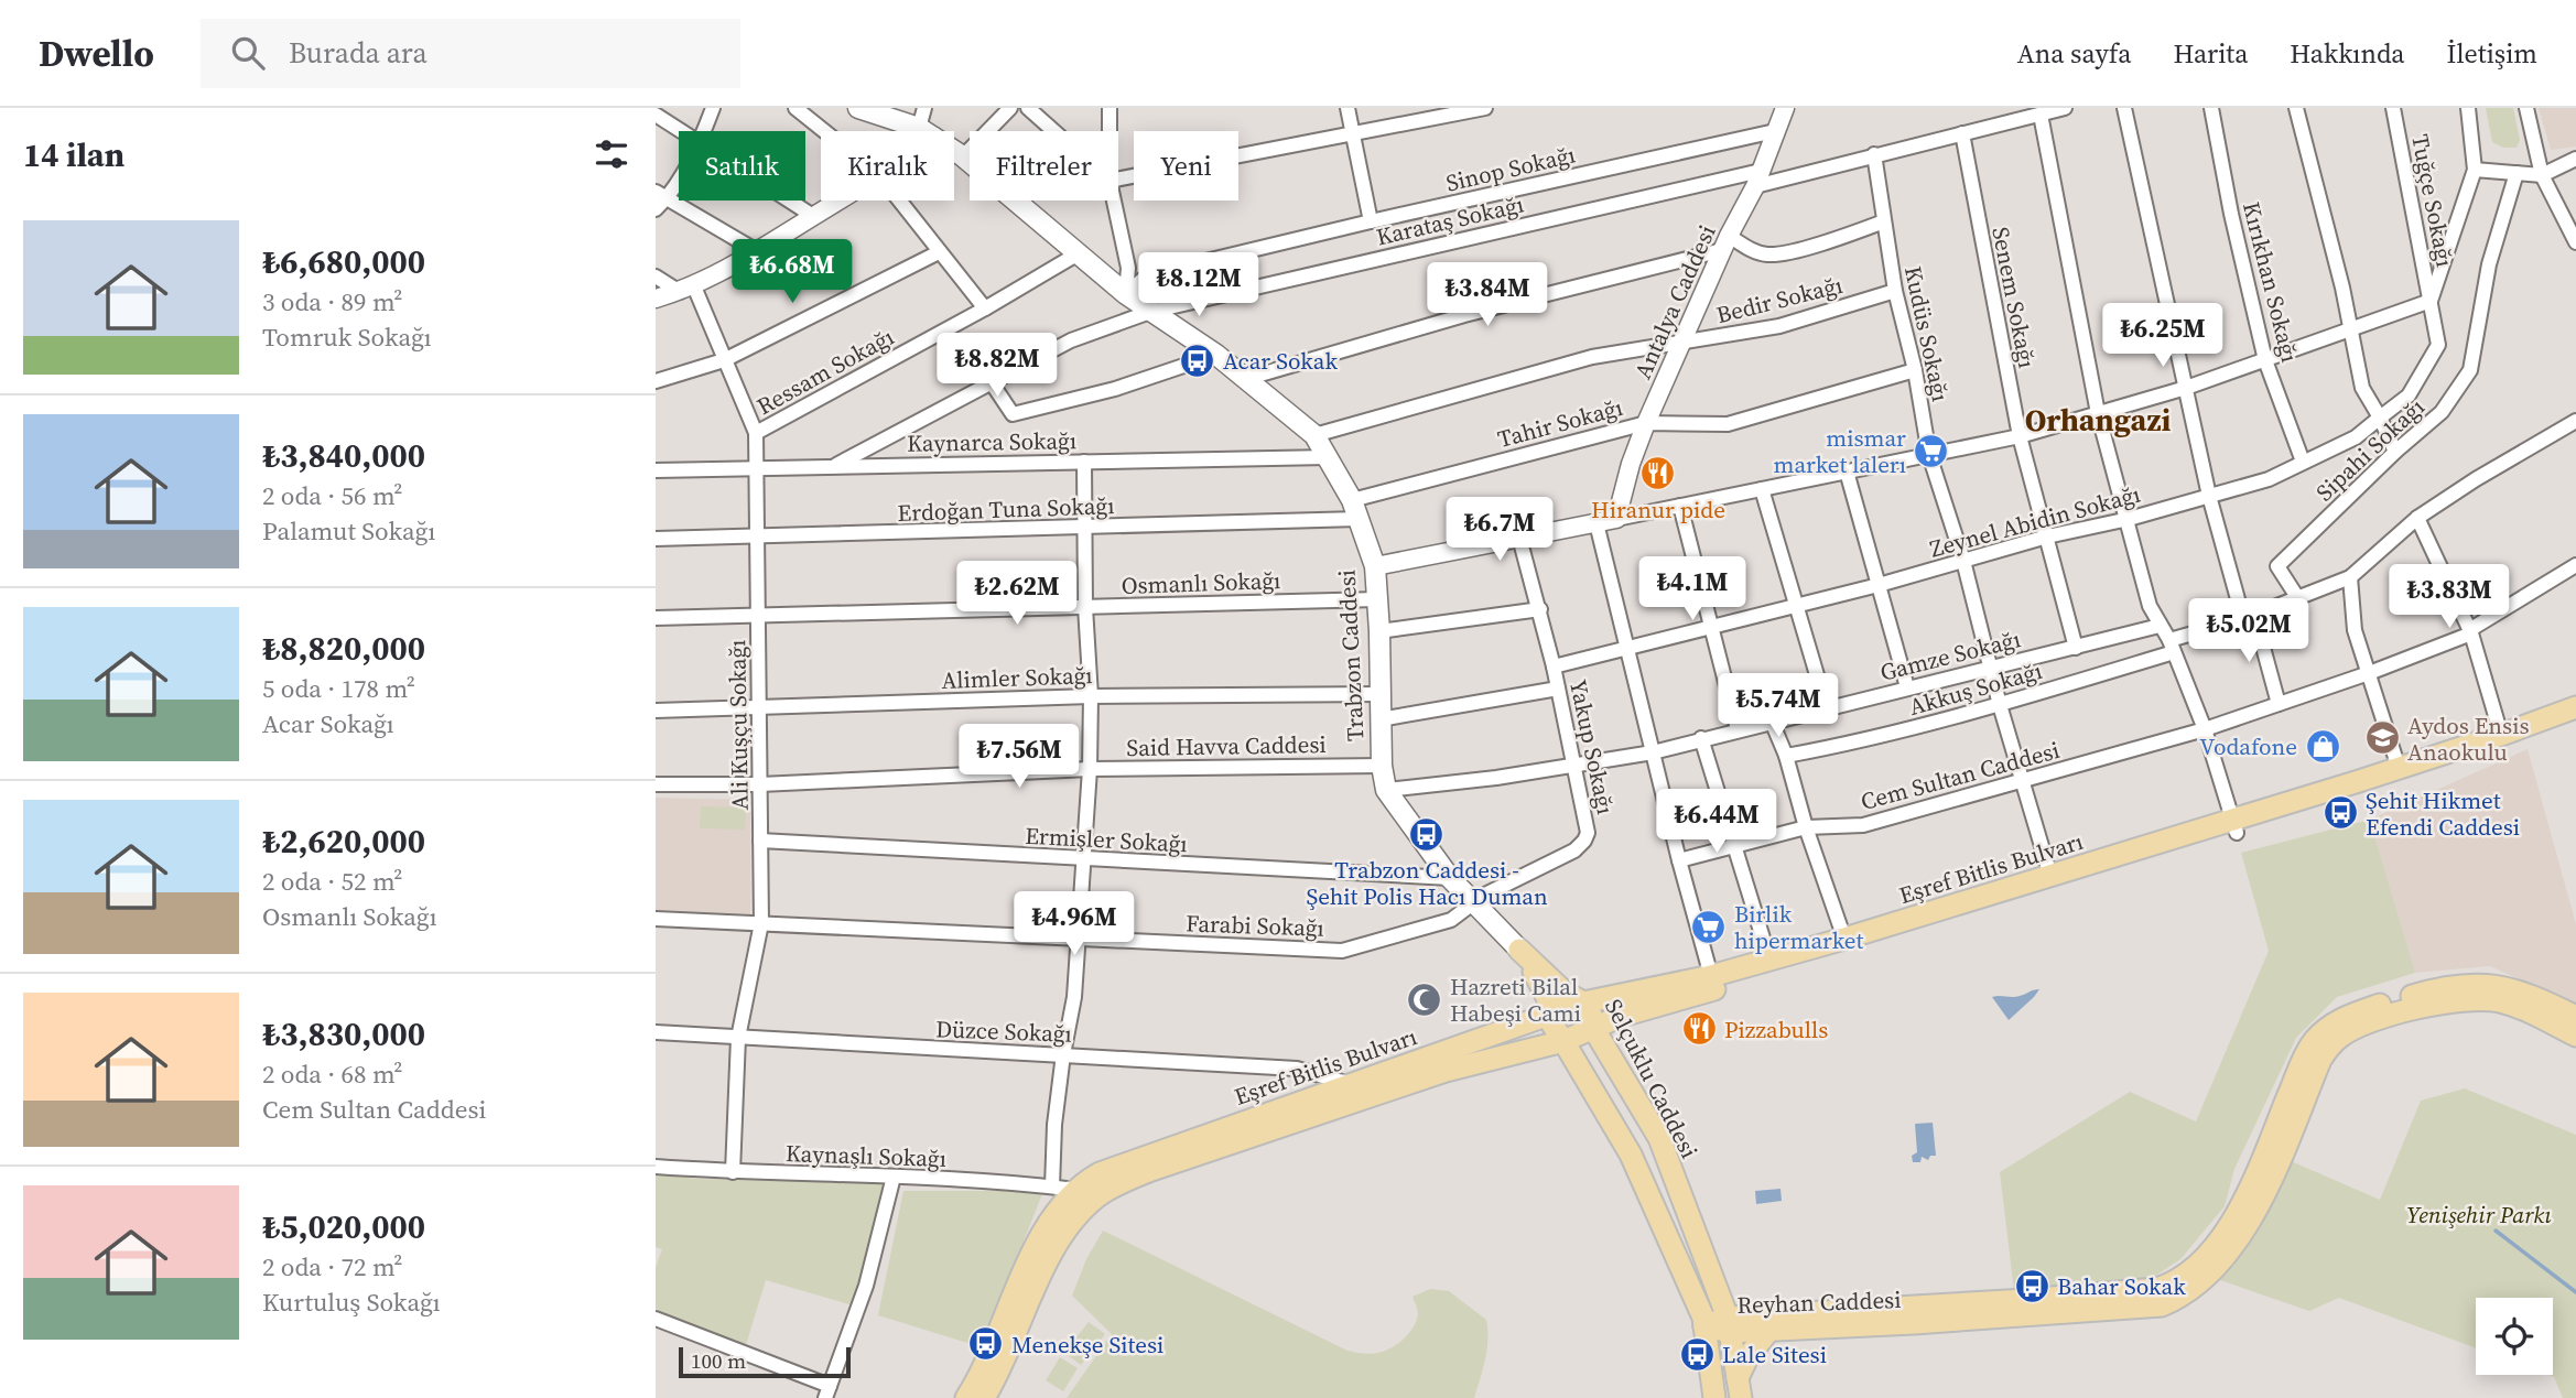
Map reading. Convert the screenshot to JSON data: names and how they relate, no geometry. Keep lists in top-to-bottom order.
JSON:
{
  "streets": {
    "main road": [
      "Trabzon Caddesi",
      "Eşref Bitlis Bulvarı",
      "Selçuklu Caddesi",
      "Reyhan Caddesi"
    ],
    "street": [
      "Sinop Sokağı",
      "Tuğçe Sokağı",
      "Karataş Sokağı",
      "Kırıkhan Sokağı",
      "Senem Sokağı",
      "Bedir Sokağı",
      "Antalya Caddesi",
      "Kudüs Sokağı",
      "Ressam Sokağı",
      "Tahir Sokağı",
      "Kaynarca Sokağı",
      "Sipahi Sokağı",
      "Erdoğan Tuna Sokağı",
      "Zeynel Abidin Sokağı",
      "Osmanlı Sokağı",
      "Gamze Sokağı",
      "Alimler Sokağı",
      "Akkuş Sokağı",
      "Ali Kuşçu Sokağı",
      "Said Havva Caddesi",
      "Yakup Sokağı",
      "Cem Sultan Caddesi",
      "Ermişler Sokağı",
      "Farabi Sokağı",
      "Düzce Sokağı",
      "Kaynaşlı Sokağı"
    ]
  },
  "crossings": [
    ["Sinop Sokağı", "Antalya Caddesi"],
    ["Sinop Sokağı", "Trabzon Caddesi"],
    ["Tuğçe Sokağı", "Zeynel Abidin Sokağı"],
    ["Karataş Sokağı", "Senem Sokağı"],
    ["Karataş Sokağı", "Antalya Caddesi"],
    ["Karataş Sokağı", "Kudüs Sokağı"],
    ["Karataş Sokağı", "Kaynarca Sokağı"],
    ["Karataş Sokağı", "Trabzon Caddesi"],
    ["Kırıkhan Sokağı", "Zeynel Abidin Sokağı"],
    ["Senem Sokağı", "Zeynel Abidin Sokağı"],
    ["Senem Sokağı", "Gamze Sokağı"],
    ["Bedir Sokağı", "Antalya Caddesi"],
    ["Bedir Sokağı", "Kudüs Sokağı"],
    ["Bedir Sokağı", "Trabzon Caddesi"],
    ["Antalya Caddesi", "Tahir Sokağı"],
    ["Kudüs Sokağı", "Tahir Sokağı"],
    ["Kudüs Sokağı", "Zeynel Abidin Sokağı"],
    ["Kudüs Sokağı", "Gamze Sokağı"],
    ["Kudüs Sokağı", "Akkuş Sokağı"],
    ["Kudüs Sokağı", "Cem Sultan Caddesi"],
    ["Kudüs Sokağı", "Eşref Bitlis Bulvarı"],
    ["Ressam Sokağı", "Trabzon Caddesi"],
    ["Ressam Sokağı", "Ali Kuşçu Sokağı"],
    ["Tahir Sokağı", "Erdoğan Tuna Sokağı"],
    ["Tahir Sokağı", "Trabzon Caddesi"],
    ["Kaynarca Sokağı", "Trabzon Caddesi"],
    ["Kaynarca Sokağı", "Ali Kuşçu Sokağı"],
    ["Erdoğan Tuna Sokağı", "Trabzon Caddesi"],
    ["Erdoğan Tuna Sokağı", "Ali Kuşçu Sokağı"],
    ["Zeynel Abidin Sokağı", "Yakup Sokağı"],
    ["Osmanlı Sokağı", "Trabzon Caddesi"],
    ["Osmanlı Sokağı", "Ali Kuşçu Sokağı"],
    ["Trabzon Caddesi", "Gamze Sokağı"],
    ["Trabzon Caddesi", "Alimler Sokağı"],
    ["Trabzon Caddesi", "Said Havva Caddesi"],
    ["Trabzon Caddesi", "Yakup Sokağı"],
    ["Trabzon Caddesi", "Ermişler Sokağı"],
    ["Trabzon Caddesi", "Eşref Bitlis Bulvarı"],
    ["Trabzon Caddesi", "Farabi Sokağı"],
    ["Trabzon Caddesi", "Selçuklu Caddesi"],
    ["Gamze Sokağı", "Yakup Sokağı"],
    ["Alimler Sokağı", "Ali Kuşçu Sokağı"],
    ["Ali Kuşçu Sokağı", "Said Havva Caddesi"],
    ["Ali Kuşçu Sokağı", "Ermişler Sokağı"],
    ["Ali Kuşçu Sokağı", "Farabi Sokağı"],
    ["Ali Kuşçu Sokağı", "Düzce Sokağı"],
    ["Ali Kuşçu Sokağı", "Kaynaşlı Sokağı"],
    ["Yakup Sokağı", "Farabi Sokağı"],
    ["Eşref Bitlis Bulvarı", "Düzce Sokağı"],
    ["Eşref Bitlis Bulvarı", "Selçuklu Caddesi"],
    ["Eşref Bitlis Bulvarı", "Kaynaşlı Sokağı"],
    ["Selçuklu Caddesi", "Reyhan Caddesi"]
  ],
  "districts": ["Orhangazi"],
  "parks": ["Yenişehir Parkı"],
  "places": {
    "bus stop": [
      "Acar Sokak",
      "Şehit Hikmet Efendi Caddesi",
      "Trabzon Caddesi - Şehit Polis Hacı Duman",
      "Bahar Sokak",
      "Menekşe Sitesi",
      "Lale Sitesi"
    ],
    "supermarket": ["mismar market lalerı", "Birlik hipermarket"],
    "restaurant": ["Hiranur pide", "Pizzabulls"],
    "school or university": ["Aydos Ensis Anaokulu"],
    "shop": ["Vodafone"],
    "mosque": ["Hazreti Bilal Habeşi Cami"]
  },
  "scale_bar": "100 m",
  "page": {
    "header": "Dwello",
    "search": "Burada ara",
    "nav": [
      "Ana sayfa",
      "Harita",
      "Hakkında",
      "İletişim"
    ],
    "heading": "14 ilan",
    "chip": [
      "Satılık",
      "Kiralık",
      "Filtreler",
      "Yeni"
    ],
    "list": [
      {
        "name": "₺6,680,000",
        "note": "3 oda · 89 m² · Tomruk Sokağı"
      },
      {
        "name": "₺3,840,000",
        "note": "2 oda · 56 m² · Palamut Sokağı"
      },
      {
        "name": "₺8,820,000",
        "note": "5 oda · 178 m² · Acar Sokağı"
      },
      {
        "name": "₺2,620,000",
        "note": "2 oda · 52 m² · Osmanlı Sokağı"
      },
      {
        "name": "₺3,830,000",
        "note": "2 oda · 68 m² · Cem Sultan Caddesi"
      },
      {
        "name": "₺5,020,000",
        "note": "2 oda · 72 m² · Kurtuluş Sokağı"
      }
    ],
    "price": [
      "₺6.68M",
      "₺8.12M",
      "₺3.84M",
      "₺6.25M",
      "₺8.82M",
      "₺6.7M",
      "₺4.1M",
      "₺2.62M",
      "₺3.83M",
      "₺5.02M",
      "₺5.74M",
      "₺7.56M",
      "₺6.44M",
      "₺4.96M"
    ],
    "scale": "100 m"
  }
}
